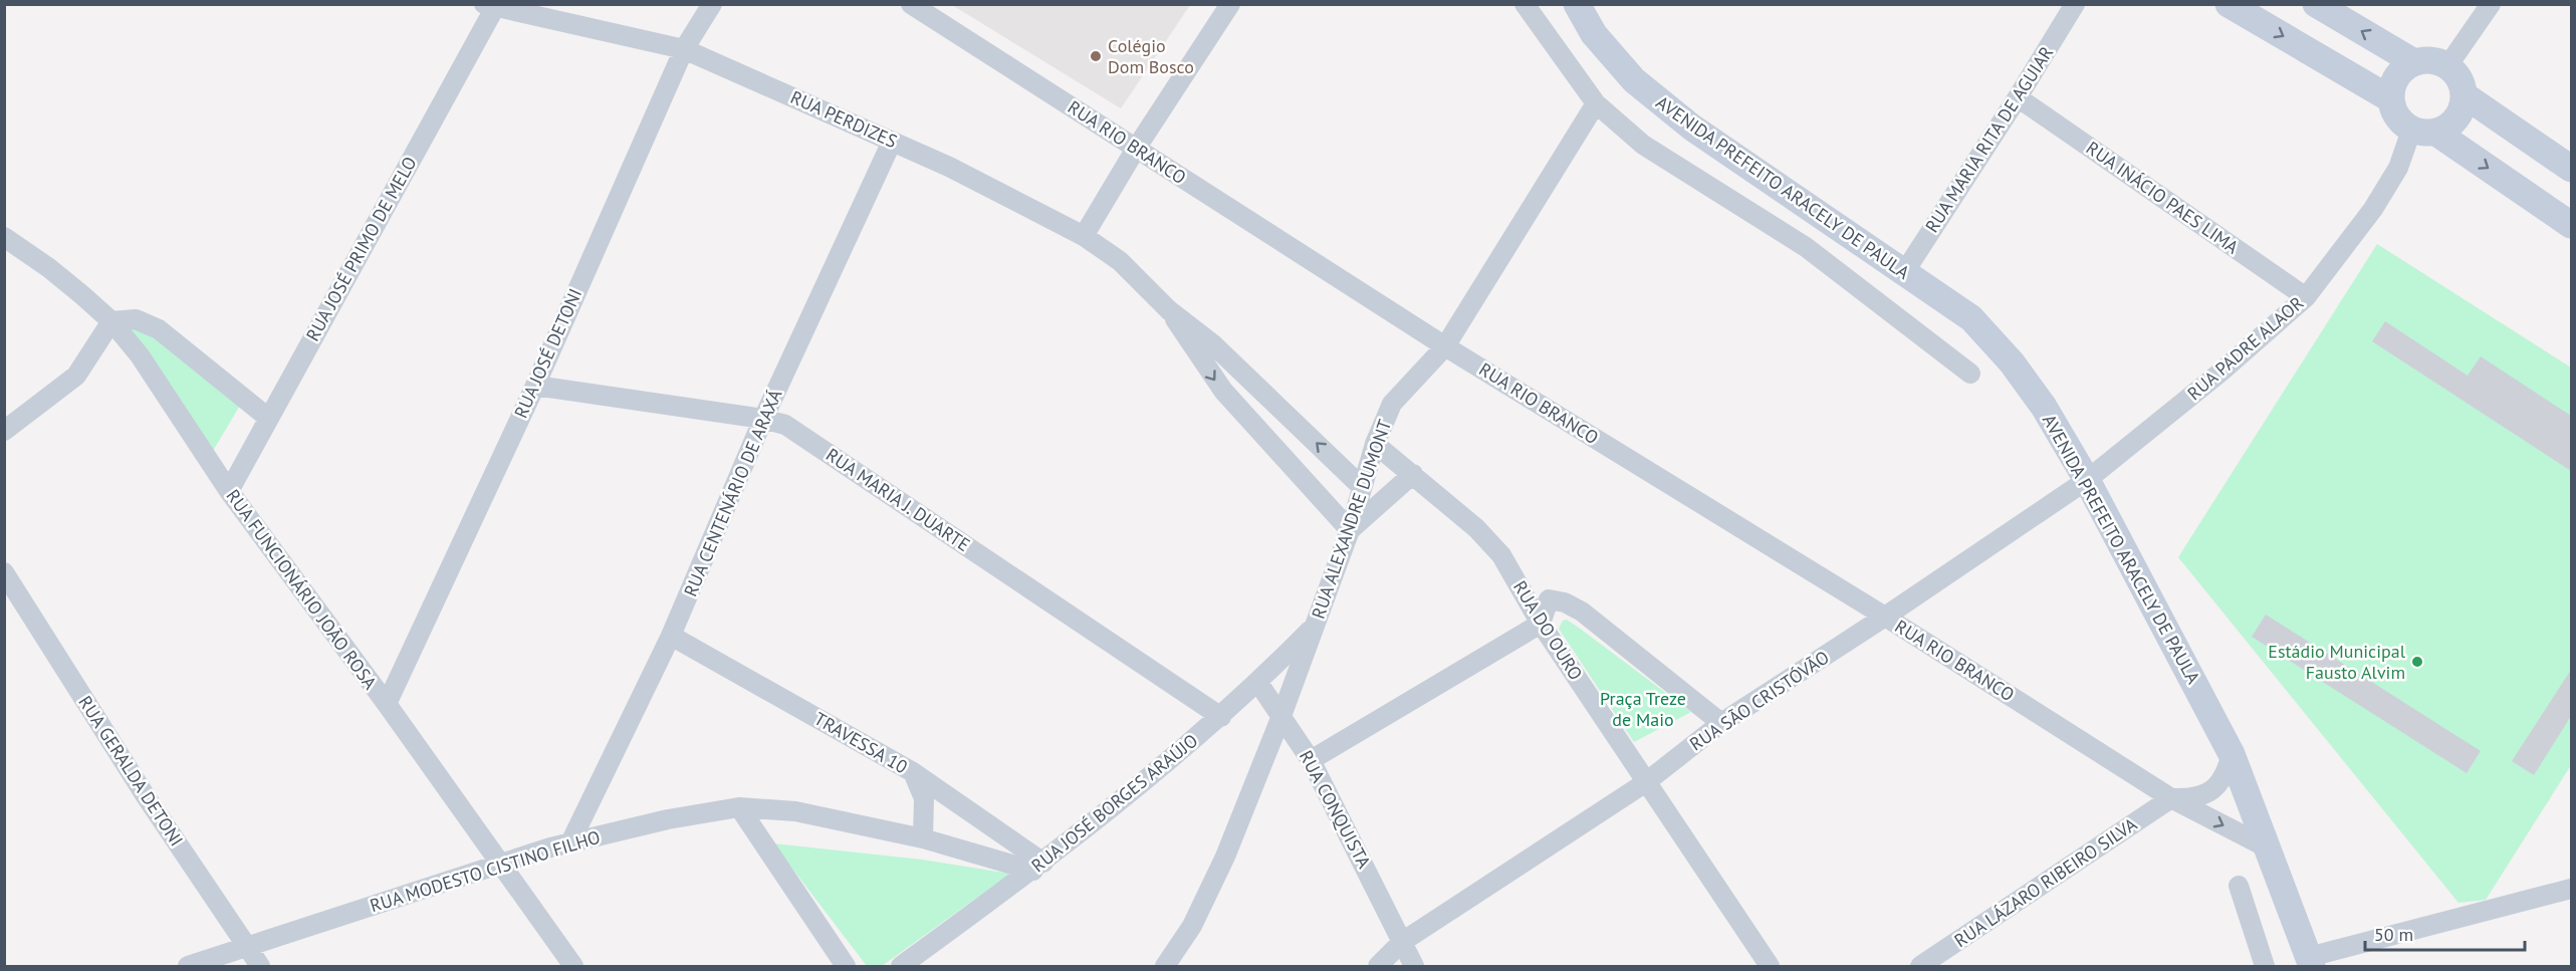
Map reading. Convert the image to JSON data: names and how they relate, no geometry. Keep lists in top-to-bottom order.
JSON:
{
  "streets": {
    "main road": ["AVENIDA PREFEITO ARACELY DE PAULA"],
    "street": [
      "RUA PERDIZES",
      "RUA MARIA RITA DE AGUIAR",
      "RUA RIO BRANCO",
      "RUA INÁCIO PAES LIMA",
      "RUA JOSÉ PRIMO DE MELO",
      "RUA PADRE ALAOR",
      "RUA JOSÉ DETONI",
      "RUA CENTENÁRIO DE ARAXÁ",
      "RUA MARIA J. DUARTE",
      "RUA ALEXANDRE DUMONT",
      "RUA FUNCIONÁRIO JOÃO ROSA",
      "RUA DO OURO",
      "RUA SÃO CRISTÓVÃO",
      "TRAVESSA 10",
      "RUA GERALDA DETONI",
      "RUA JOSÉ BORGES ARAÚJO",
      "RUA CONQUISTA",
      "RUA MODESTO CISTINO FILHO",
      "RUA LÁZARO RIBEIRO SILVA"
    ]
  },
  "crossings": [
    ["RUA PERDIZES", "RUA JOSÉ PRIMO DE MELO"],
    ["RUA PERDIZES", "RUA JOSÉ DETONI"],
    ["RUA PERDIZES", "RUA CENTENÁRIO DE ARAXÁ"],
    ["RUA MARIA RITA DE AGUIAR", "AVENIDA PREFEITO ARACELY DE PAULA"],
    ["RUA MARIA RITA DE AGUIAR", "RUA INÁCIO PAES LIMA"],
    ["RUA RIO BRANCO", "AVENIDA PREFEITO ARACELY DE PAULA"],
    ["RUA RIO BRANCO", "RUA ALEXANDRE DUMONT"],
    ["RUA RIO BRANCO", "RUA SÃO CRISTÓVÃO"],
    ["RUA RIO BRANCO", "RUA LÁZARO RIBEIRO SILVA"],
    ["AVENIDA PREFEITO ARACELY DE PAULA", "RUA PADRE ALAOR"],
    ["AVENIDA PREFEITO ARACELY DE PAULA", "RUA ALEXANDRE DUMONT"],
    ["AVENIDA PREFEITO ARACELY DE PAULA", "RUA SÃO CRISTÓVÃO"],
    ["RUA INÁCIO PAES LIMA", "RUA PADRE ALAOR"],
    ["RUA JOSÉ PRIMO DE MELO", "RUA FUNCIONÁRIO JOÃO ROSA"],
    ["RUA PADRE ALAOR", "RUA SÃO CRISTÓVÃO"],
    ["RUA JOSÉ DETONI", "RUA MARIA J. DUARTE"],
    ["RUA JOSÉ DETONI", "RUA FUNCIONÁRIO JOÃO ROSA"],
    ["RUA CENTENÁRIO DE ARAXÁ", "RUA MARIA J. DUARTE"],
    ["RUA CENTENÁRIO DE ARAXÁ", "TRAVESSA 10"],
    ["RUA CENTENÁRIO DE ARAXÁ", "RUA MODESTO CISTINO FILHO"],
    ["RUA MARIA J. DUARTE", "RUA JOSÉ BORGES ARAÚJO"],
    ["RUA ALEXANDRE DUMONT", "RUA DO OURO"],
    ["RUA ALEXANDRE DUMONT", "RUA JOSÉ BORGES ARAÚJO"],
    ["RUA ALEXANDRE DUMONT", "RUA CONQUISTA"],
    ["RUA FUNCIONÁRIO JOÃO ROSA", "RUA MODESTO CISTINO FILHO"],
    ["RUA DO OURO", "RUA SÃO CRISTÓVÃO"],
    ["RUA SÃO CRISTÓVÃO", "RUA CONQUISTA"],
    ["TRAVESSA 10", "RUA JOSÉ BORGES ARAÚJO"],
    ["TRAVESSA 10", "RUA MODESTO CISTINO FILHO"],
    ["RUA GERALDA DETONI", "RUA MODESTO CISTINO FILHO"],
    ["RUA JOSÉ BORGES ARAÚJO", "RUA CONQUISTA"],
    ["RUA JOSÉ BORGES ARAÚJO", "RUA MODESTO CISTINO FILHO"]
  ],
  "parks": ["Praça Treze de Maio"],
  "places": ["Colégio Dom Bosco", "Estádio Municipal Fausto Alvim"],
  "scale_bar": "50 m"
}
